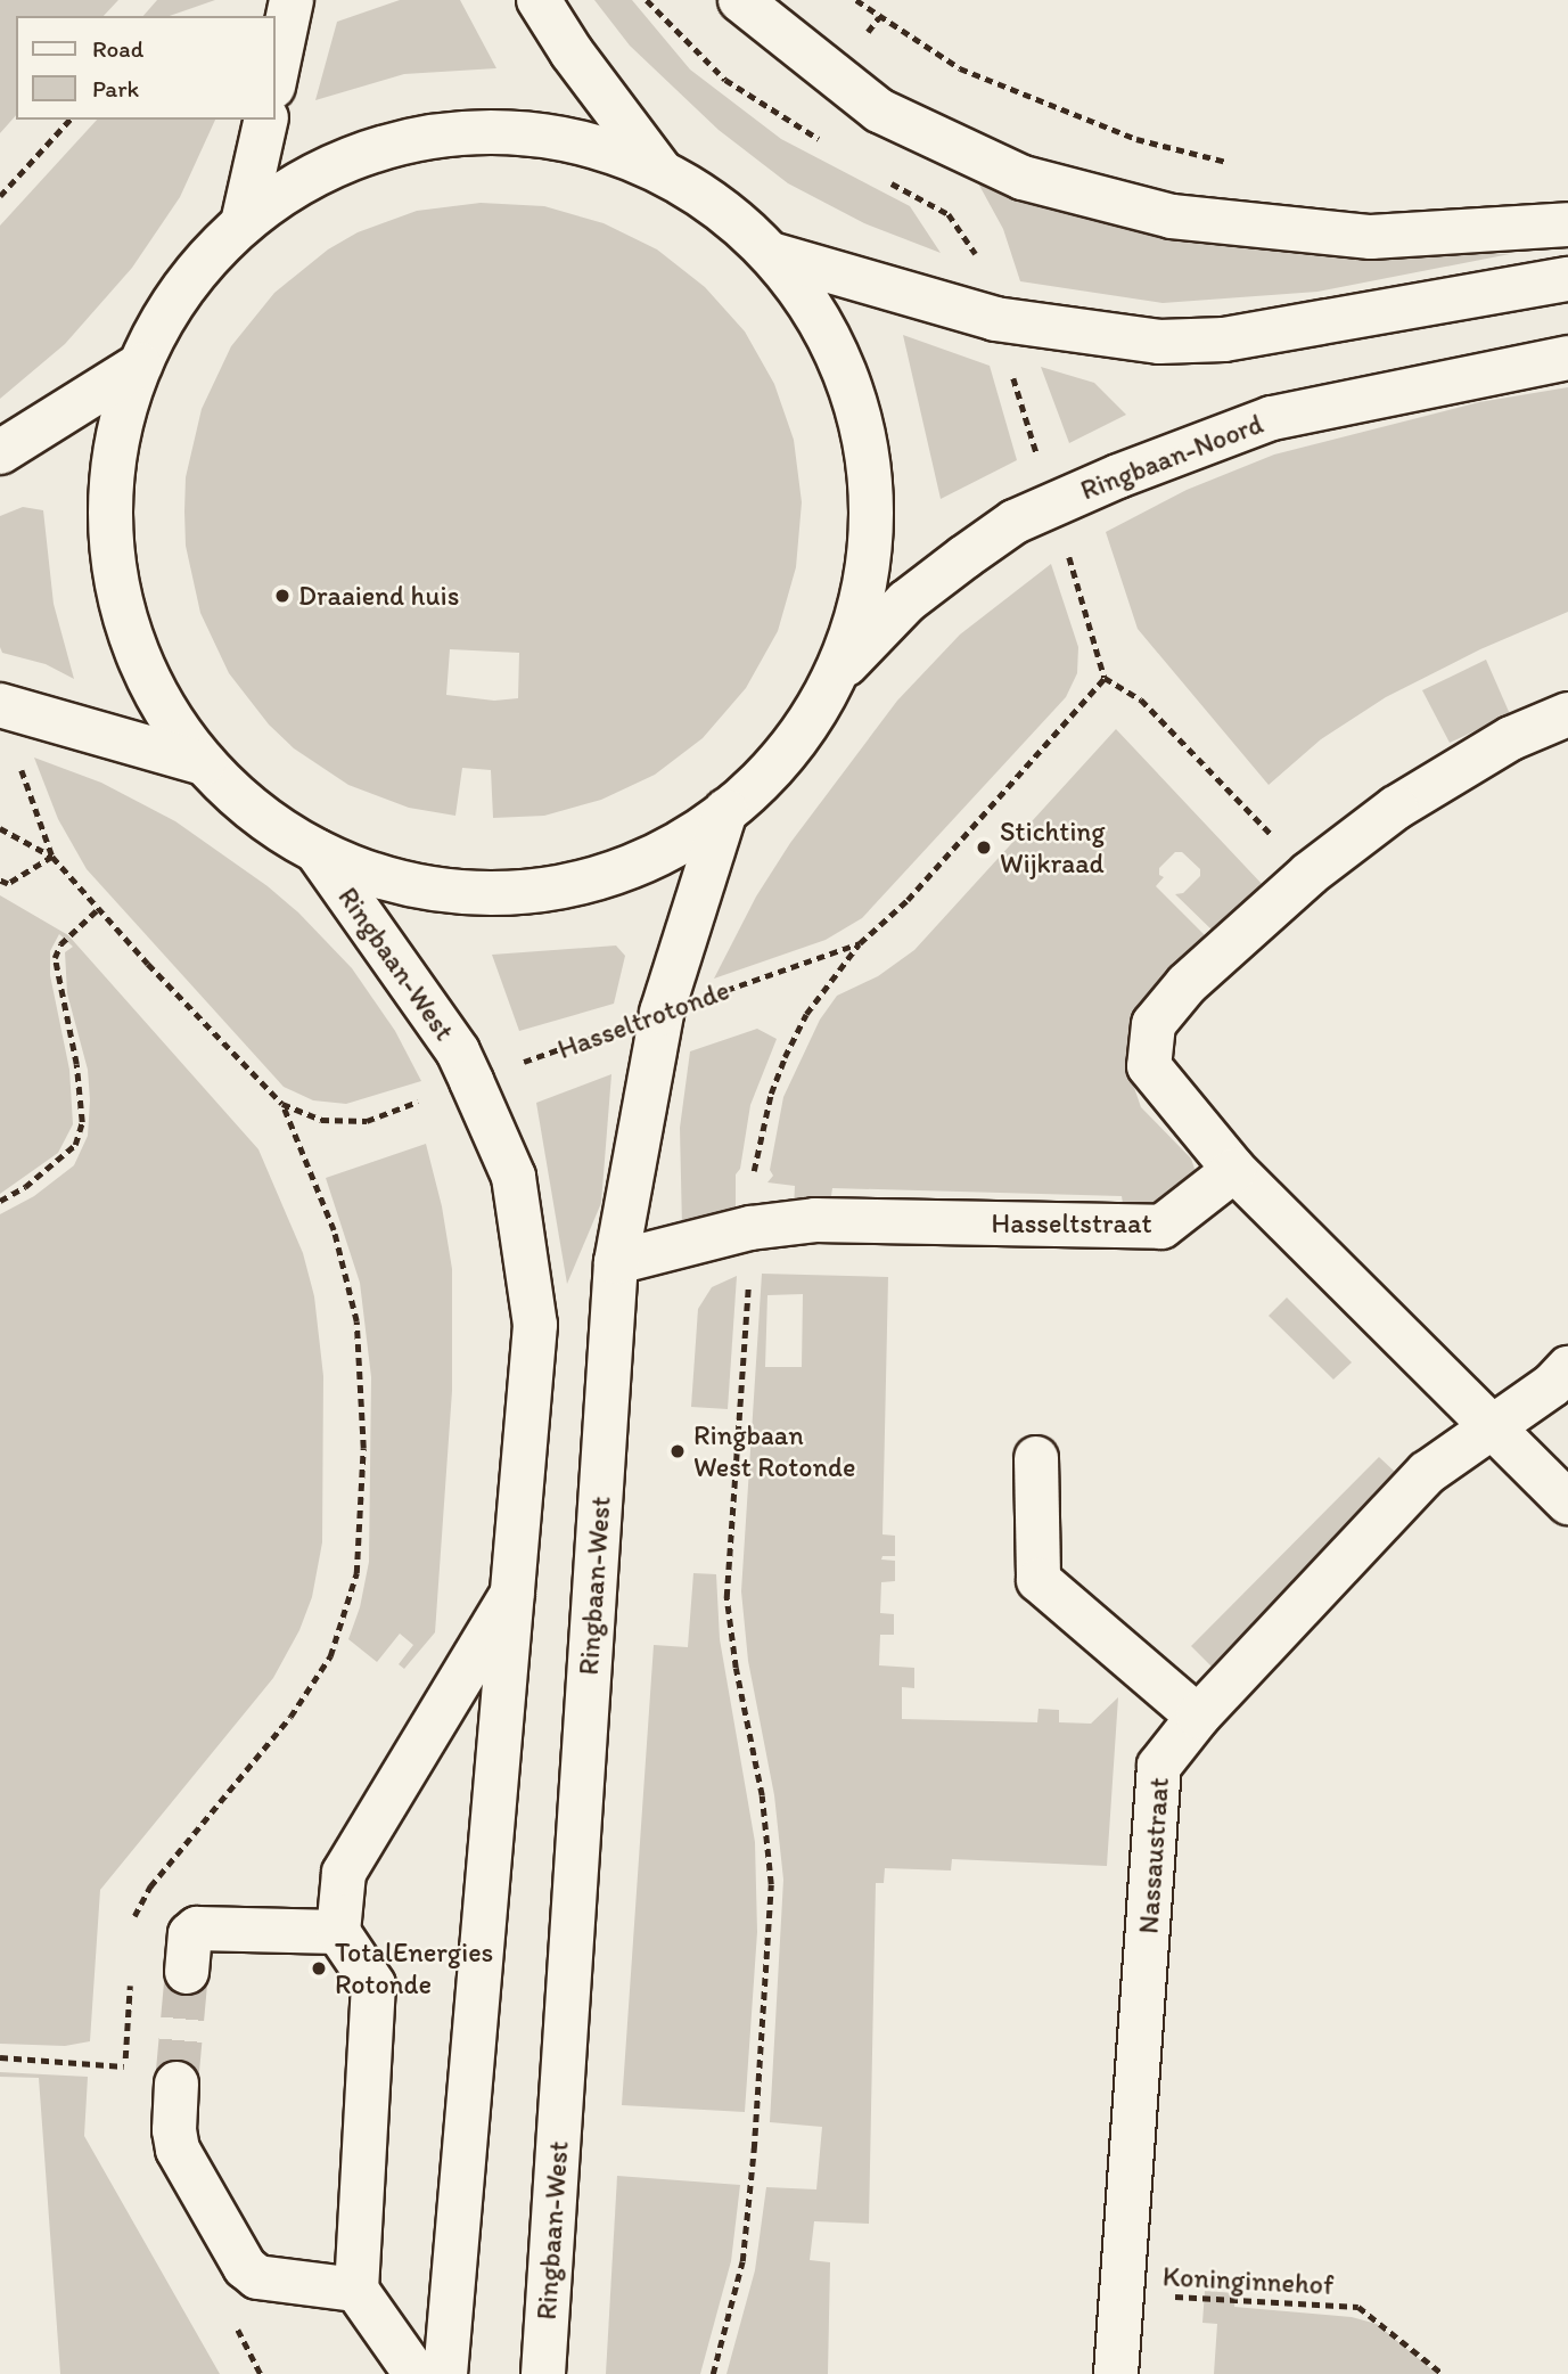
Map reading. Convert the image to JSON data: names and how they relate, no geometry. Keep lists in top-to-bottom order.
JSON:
{
  "streets": {
    "main road": [
      "Ringbaan-Noord",
      "Ringbaan-West",
      "Hasseltstraat",
      "Nassaustraat"
    ],
    "path": ["Hasseltrotonde", "Koninginnehof"]
  },
  "crossings": [
    ["Ringbaan-West", "Hasseltrotonde"],
    ["Ringbaan-West", "Hasseltstraat"],
    ["Nassaustraat", "Koninginnehof"]
  ],
  "places": [
    "Draaiend huis",
    "Stichting Wijkraad",
    "Ringbaan West Rotonde",
    "TotalEnergies Rotonde"
  ],
  "legend": ["Road", "Park"]
}
